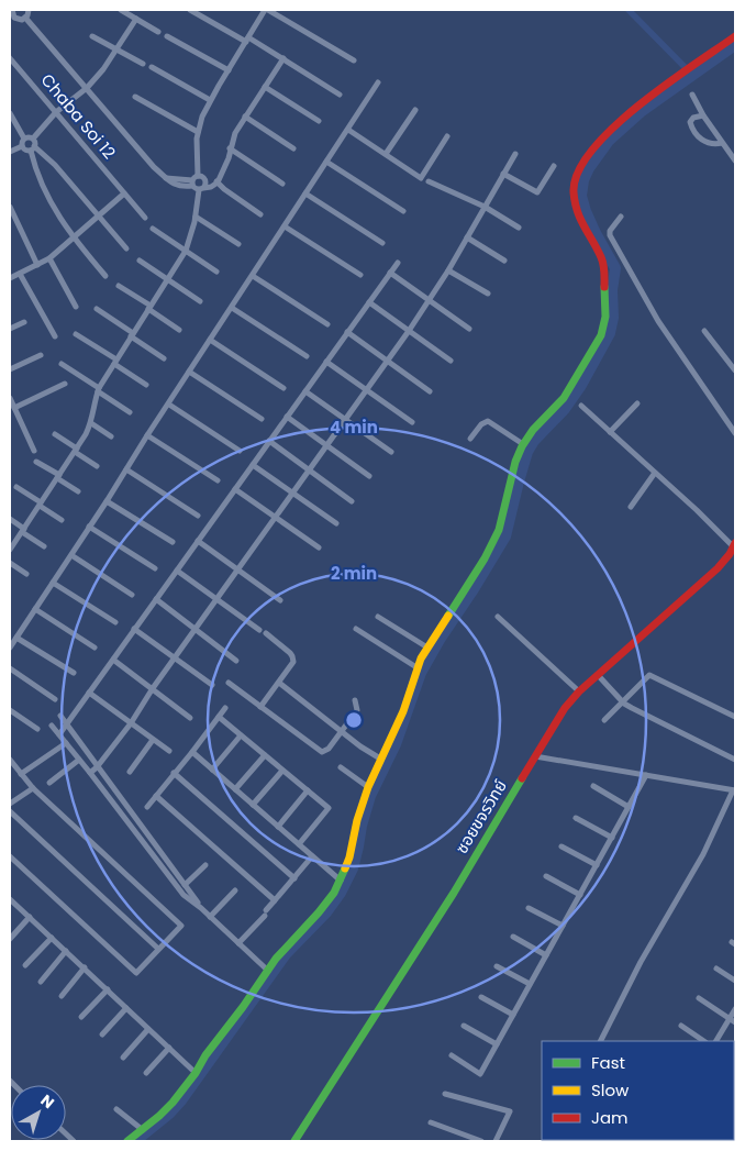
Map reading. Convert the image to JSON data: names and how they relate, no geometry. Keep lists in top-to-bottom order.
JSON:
{
  "streets": {
    "street": ["Chaba Soi 12", "ซอยขจรวิทย์"]
  },
  "legend": ["Fast", "Slow", "Jam"],
  "north": "top right",
  "rings": ["4 min", "2 min"]
}
